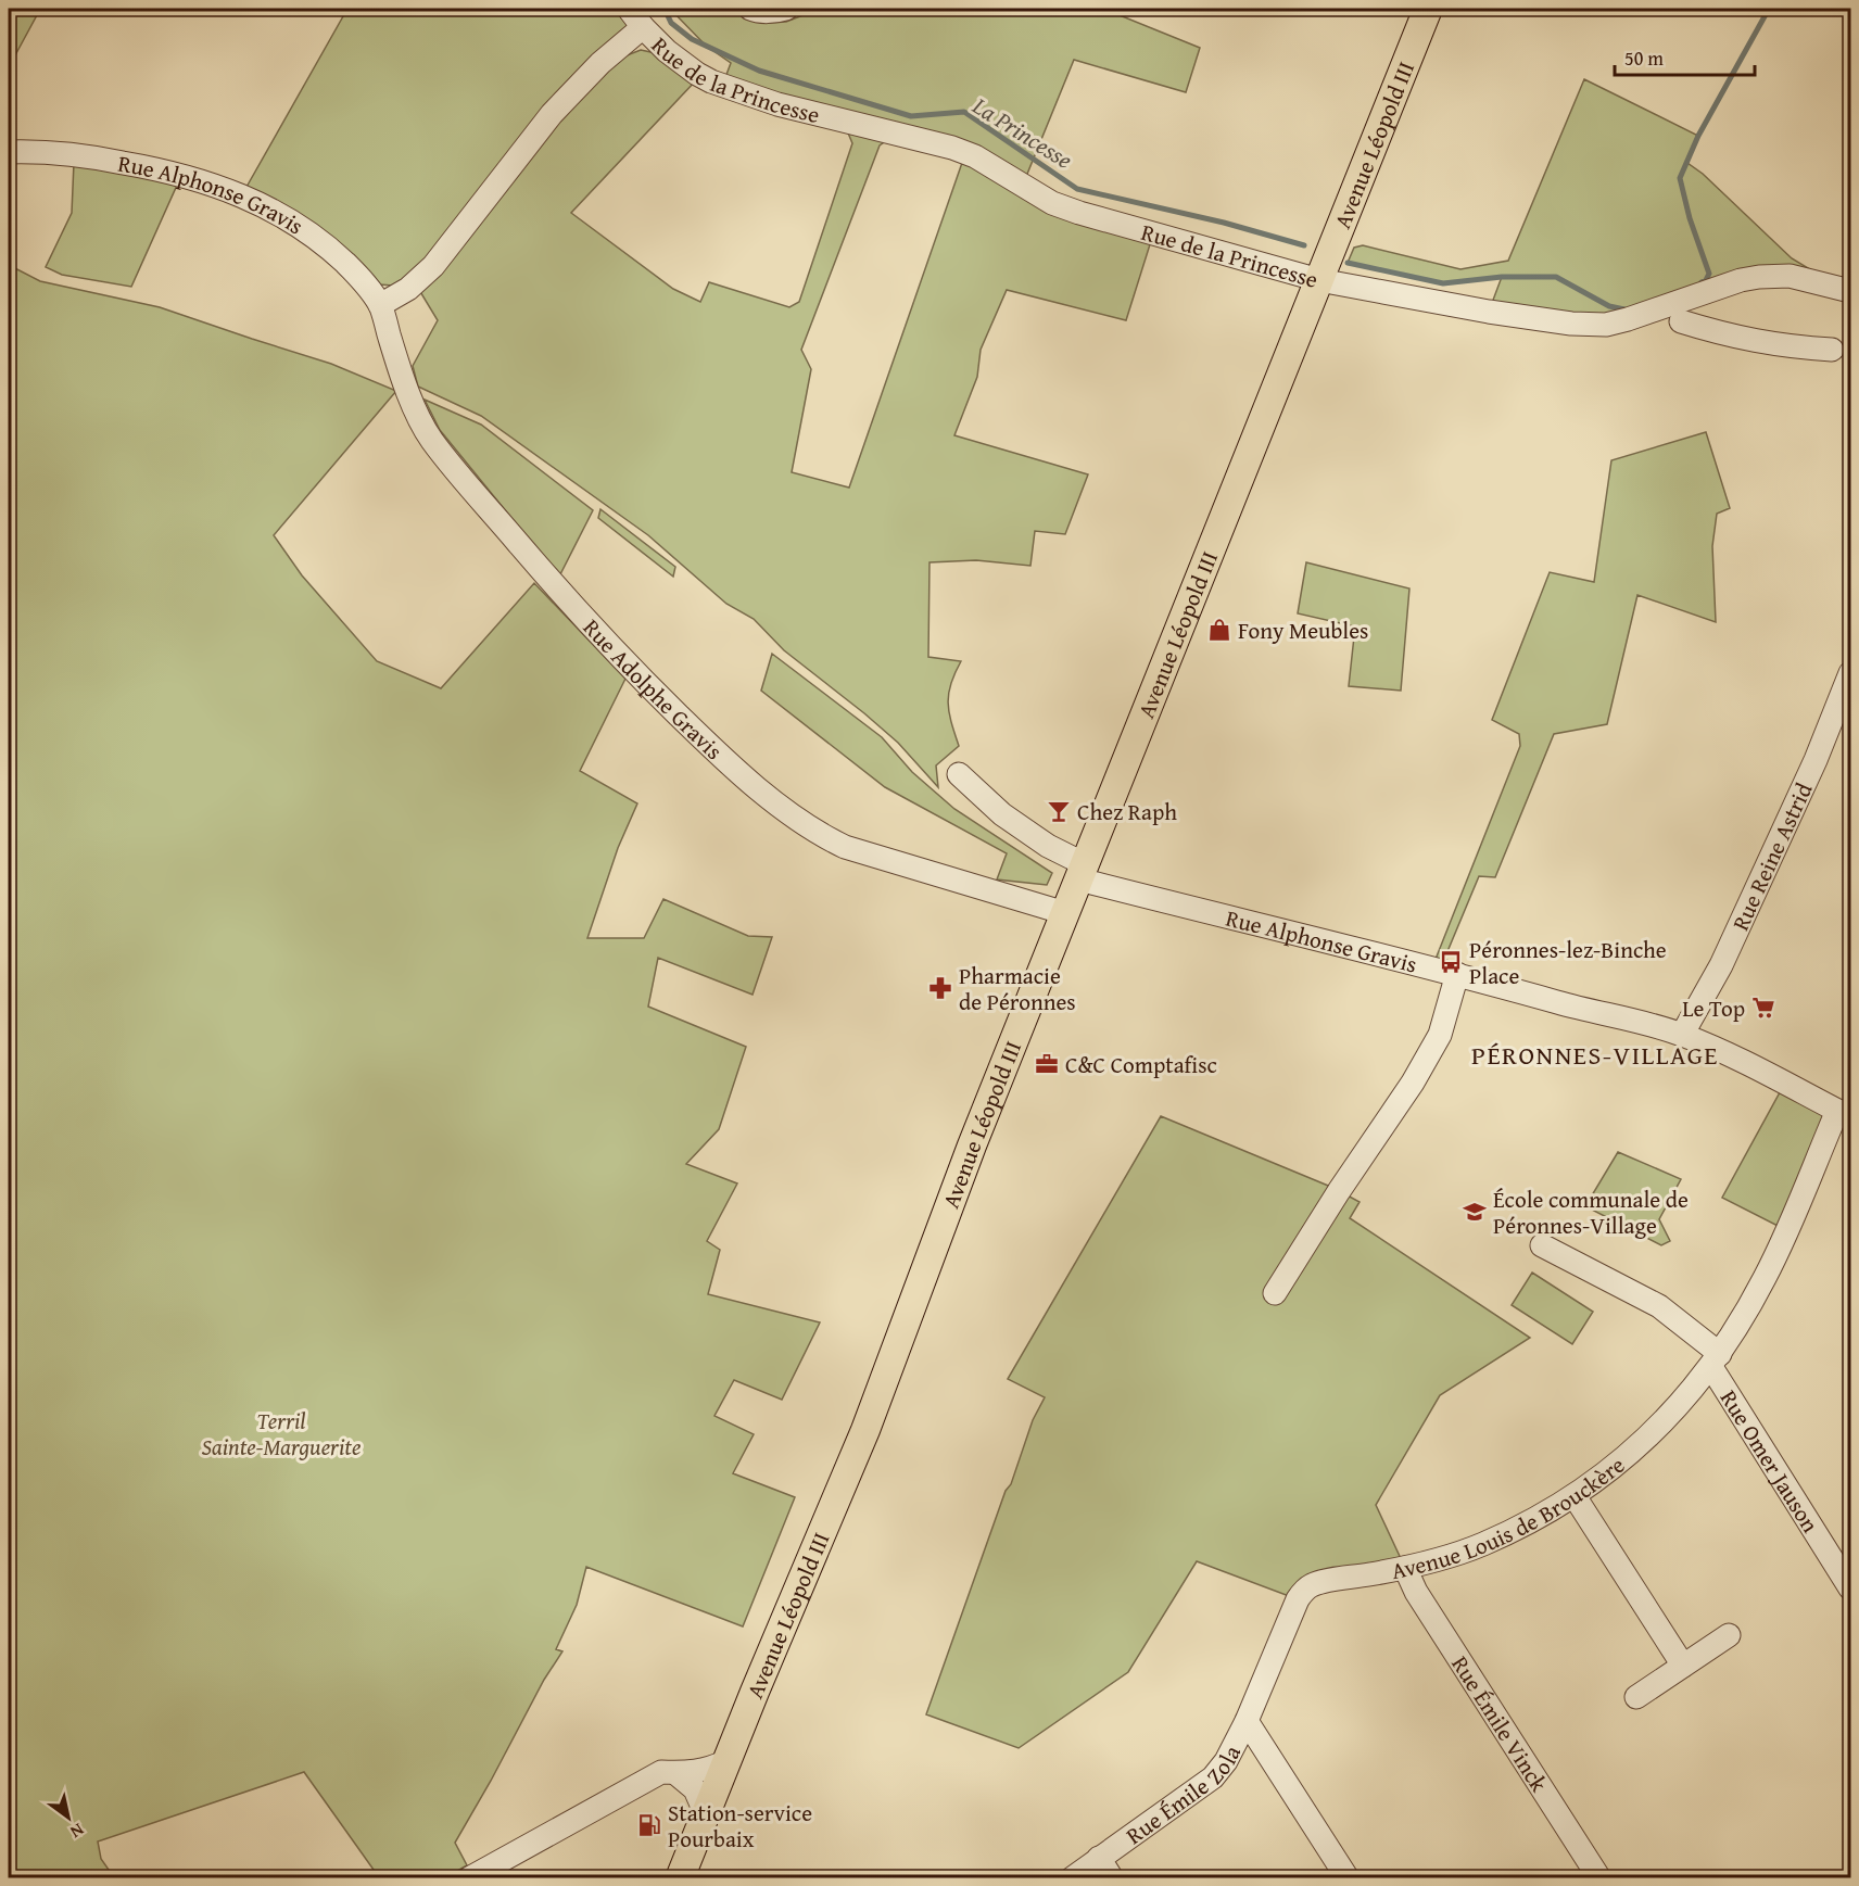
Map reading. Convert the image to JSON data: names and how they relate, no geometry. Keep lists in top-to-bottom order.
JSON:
{
  "streets": {
    "main road": ["Avenue Léopold III"],
    "street": [
      "Rue de la Princesse",
      "Rue Alphonse Gravis",
      "Rue Adolphe Gravis",
      "Rue Reine Astrid",
      "Rue Omer Jauson",
      "Avenue Louis de Brouckère",
      "Rue Émile Vinck",
      "Rue Émile Zola"
    ]
  },
  "crossings": [
    ["Rue de la Princesse", "Avenue Léopold III"],
    ["Rue de la Princesse", "Rue Alphonse Gravis"],
    ["Rue de la Princesse", "Rue Adolphe Gravis"],
    ["Avenue Léopold III", "Rue Alphonse Gravis"],
    ["Avenue Léopold III", "Rue Adolphe Gravis"],
    ["Rue Alphonse Gravis", "Rue Adolphe Gravis"],
    ["Rue Alphonse Gravis", "Rue Reine Astrid"],
    ["Rue Alphonse Gravis", "Avenue Louis de Brouckère"],
    ["Rue Omer Jauson", "Avenue Louis de Brouckère"],
    ["Avenue Louis de Brouckère", "Rue Émile Vinck"],
    ["Avenue Louis de Brouckère", "Rue Émile Zola"]
  ],
  "districts": ["PÉRONNES-VILLAGE"],
  "water": ["La Princesse"],
  "parks": ["Terril Sainte-Marguerite"],
  "places": {
    "shop": ["Fony Meubles"],
    "bar": ["Chez Raph"],
    "bus stop": ["Péronnes-lez-Binche Place"],
    "pharmacy": ["Pharmacie de Péronnes"],
    "supermarket": ["Le Top"],
    "office": ["C&C Comptafisc"],
    "school or university": ["École communale de Péronnes-Village"],
    "fuel station": ["Station-service Pourbaix"]
  },
  "scale_bar": "50 m",
  "north": "bottom right"
}
